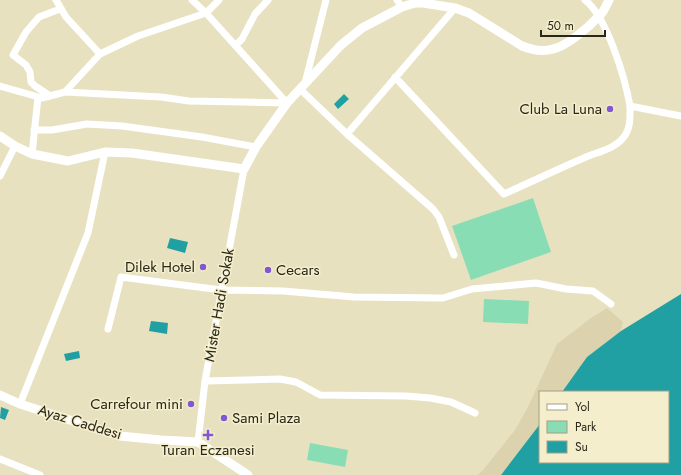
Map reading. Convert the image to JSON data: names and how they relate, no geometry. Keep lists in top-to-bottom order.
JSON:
{
  "streets": {
    "street": ["Mister Hadi Sokak", "Ayaz Caddesi"]
  },
  "crossings": [
    ["Mister Hadi Sokak", "Ayaz Caddesi"]
  ],
  "places": {
    "other": [
      "Club La Luna",
      "Dilek Hotel",
      "Cecars",
      "Carrefour mini",
      "Sami Plaza"
    ],
    "health": ["Turan Eczanesi"]
  },
  "legend": ["Yol", "Park", "Su"],
  "scale_bar": "50 m"
}
